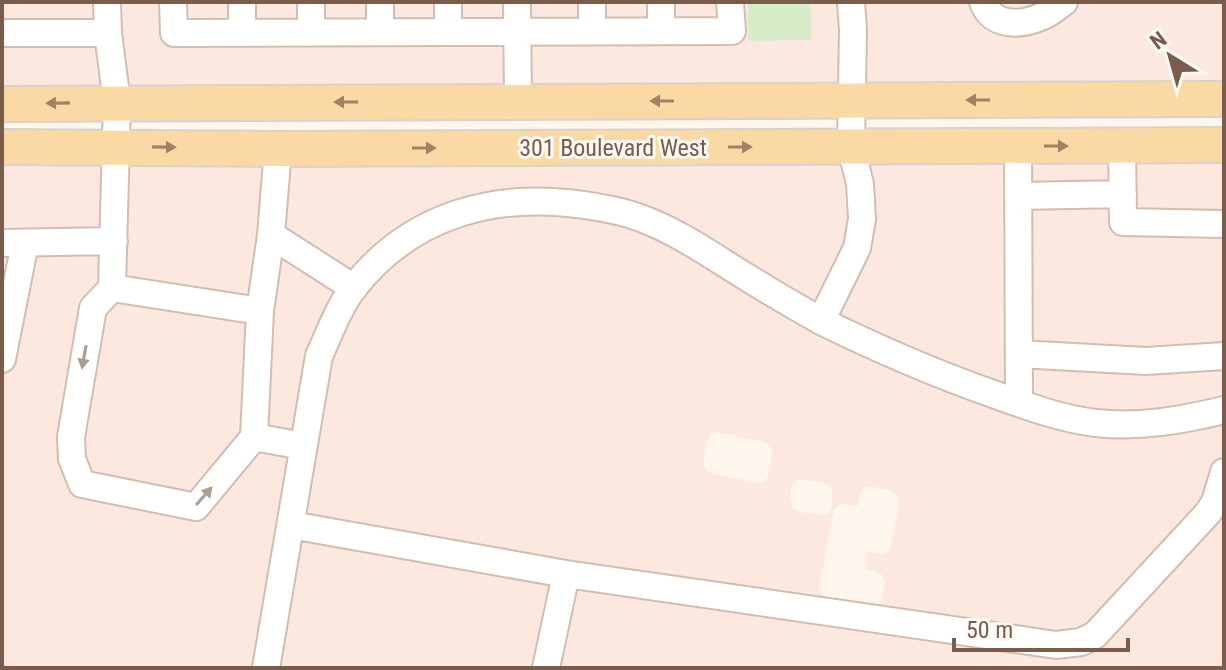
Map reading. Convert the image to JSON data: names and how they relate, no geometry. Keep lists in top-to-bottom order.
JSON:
{
  "streets": {
    "main road": ["301 Boulevard West"]
  },
  "scale_bar": "50 m",
  "north": "top left"
}
